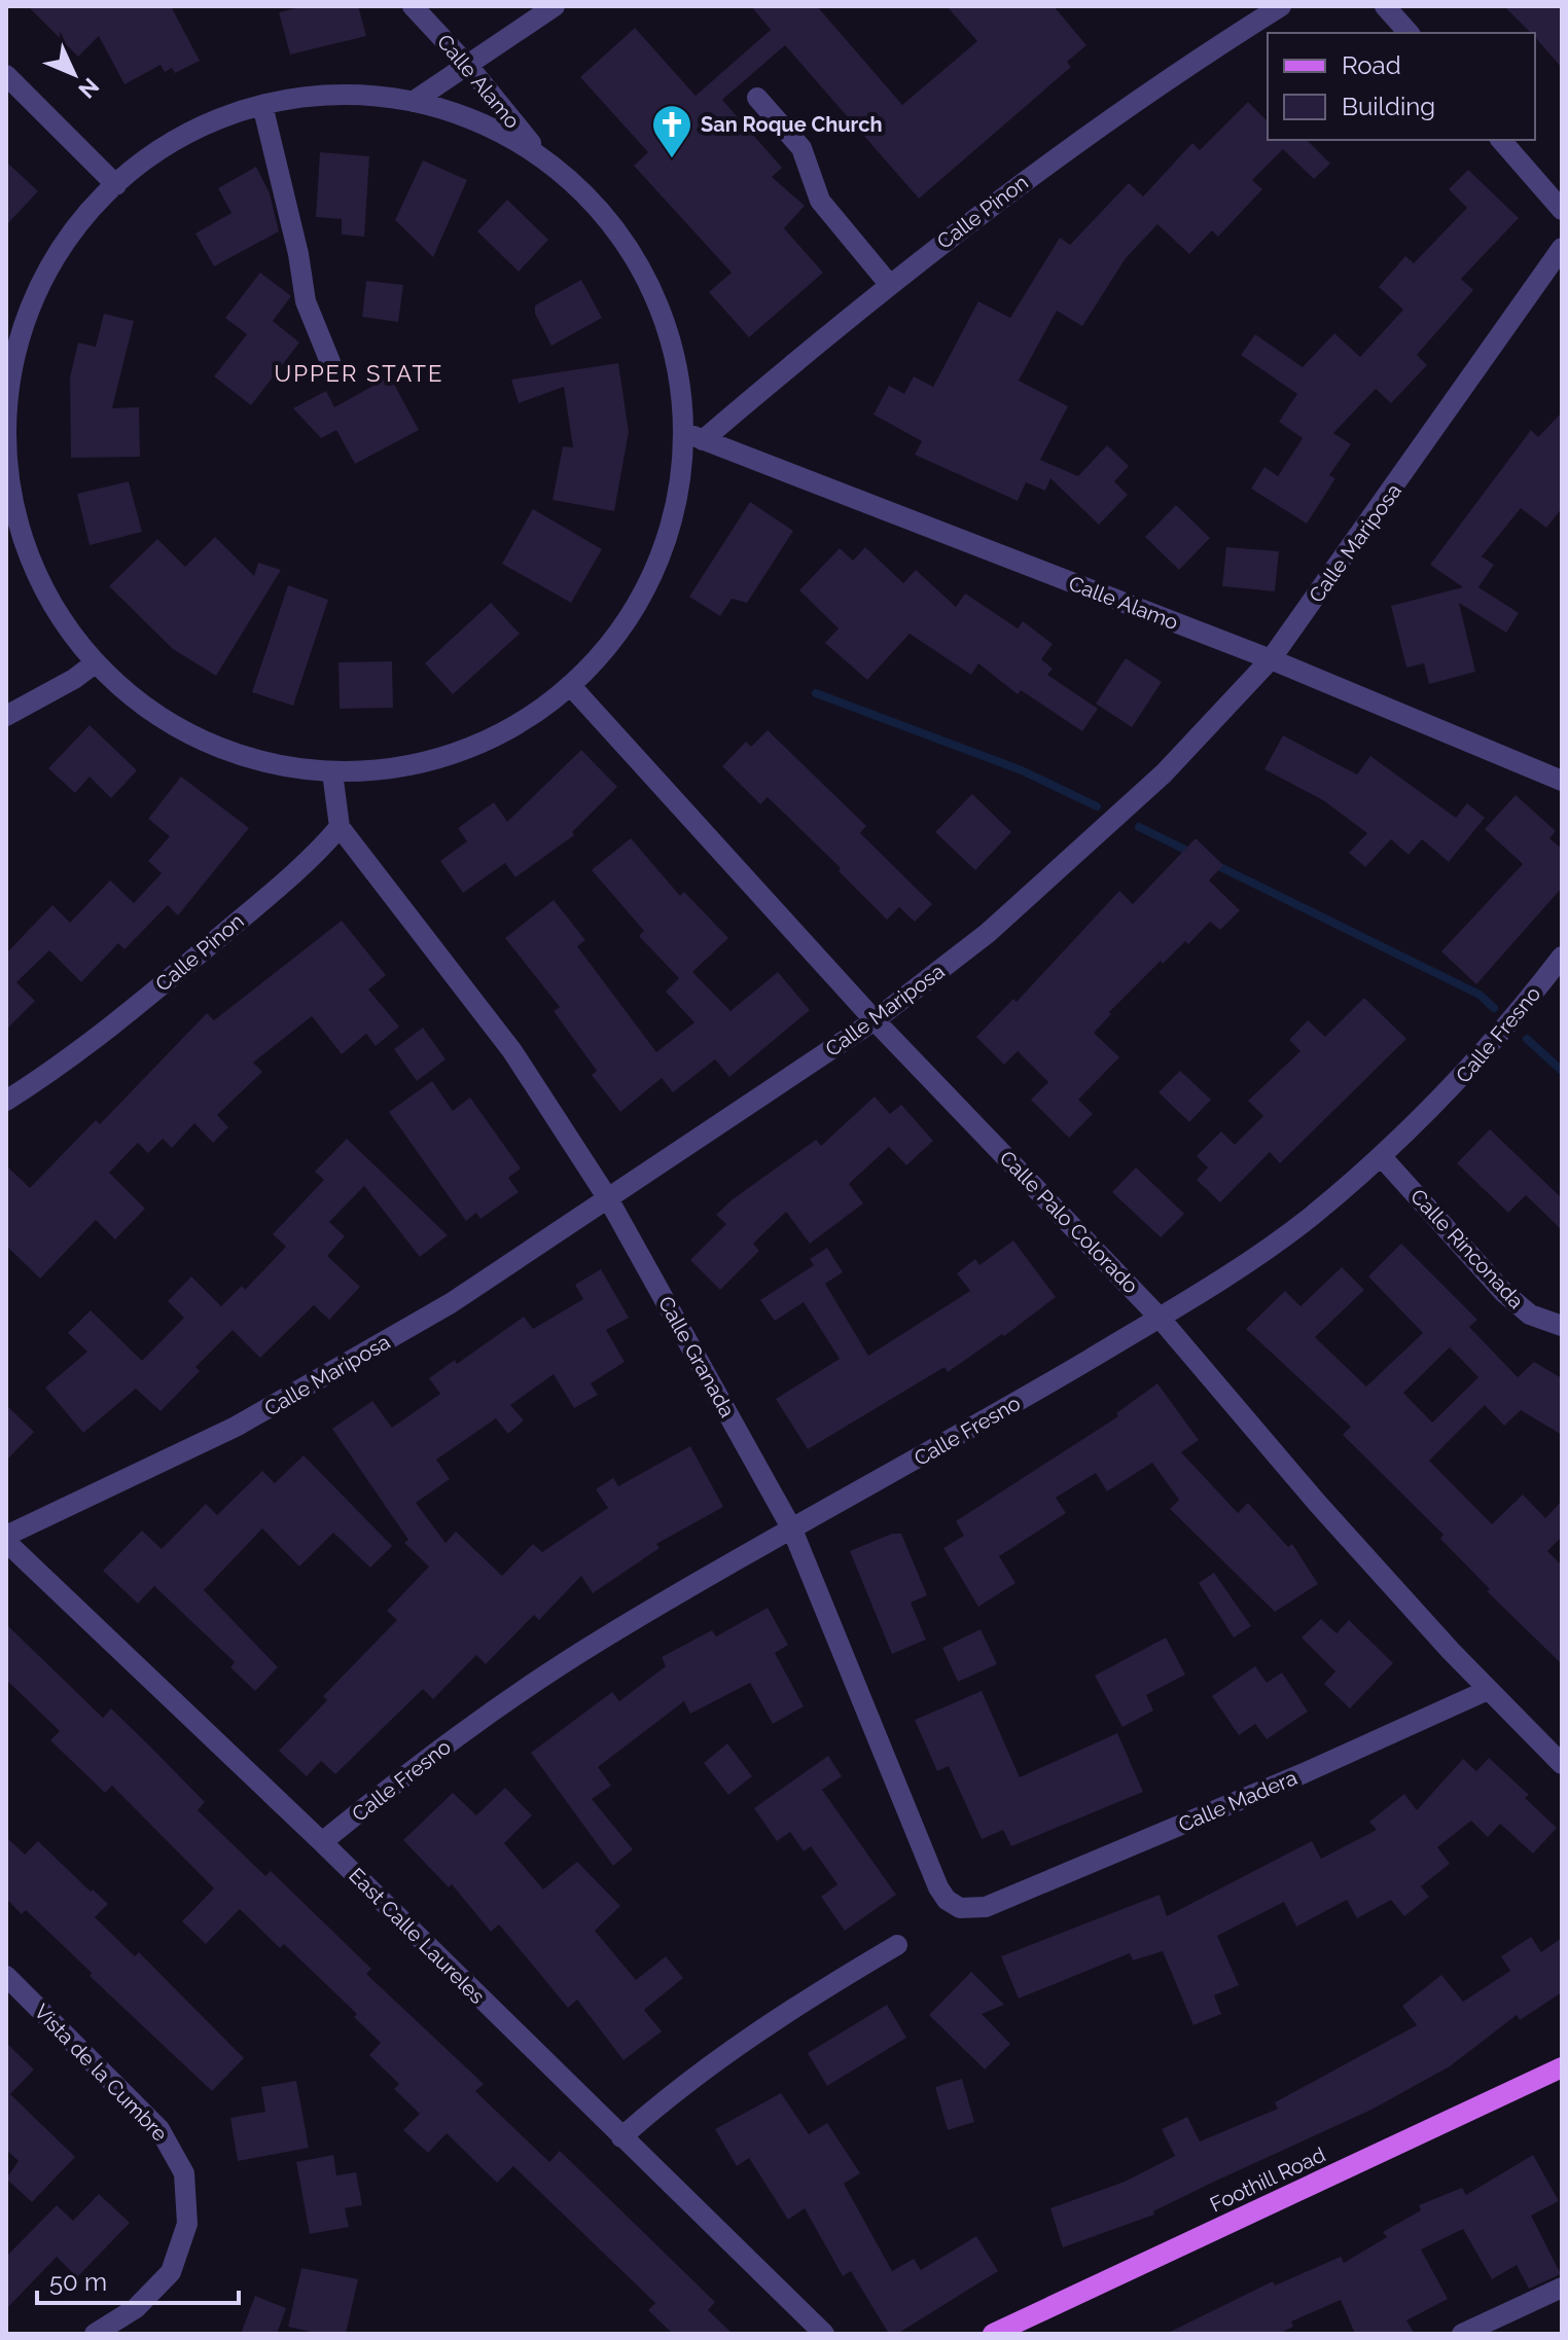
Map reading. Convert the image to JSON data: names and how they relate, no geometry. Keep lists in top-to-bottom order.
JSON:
{
  "streets": {
    "main road": ["Foothill Road"],
    "street": [
      "Calle Alamo",
      "Calle Pinon",
      "Calle Mariposa",
      "Calle Fresno",
      "Calle Palo Colorado",
      "Calle Rinconada",
      "Calle Granada",
      "Calle Madera",
      "East Calle Laureles",
      "Vista de la Cumbre"
    ]
  },
  "crossings": [
    ["Calle Alamo", "Calle Pinon"],
    ["Calle Alamo", "Calle Mariposa"],
    ["Calle Pinon", "Calle Granada"],
    ["Calle Mariposa", "Calle Palo Colorado"],
    ["Calle Mariposa", "Calle Granada"],
    ["Calle Mariposa", "East Calle Laureles"],
    ["Calle Fresno", "Calle Palo Colorado"],
    ["Calle Fresno", "Calle Rinconada"],
    ["Calle Fresno", "Calle Granada"],
    ["Calle Fresno", "East Calle Laureles"],
    ["Calle Palo Colorado", "Calle Madera"],
    ["Calle Granada", "Calle Madera"]
  ],
  "districts": ["UPPER STATE"],
  "places": {
    "church": ["San Roque Church"]
  },
  "legend": ["Road", "Building"],
  "scale_bar": "50 m",
  "north": "bottom right"
}
